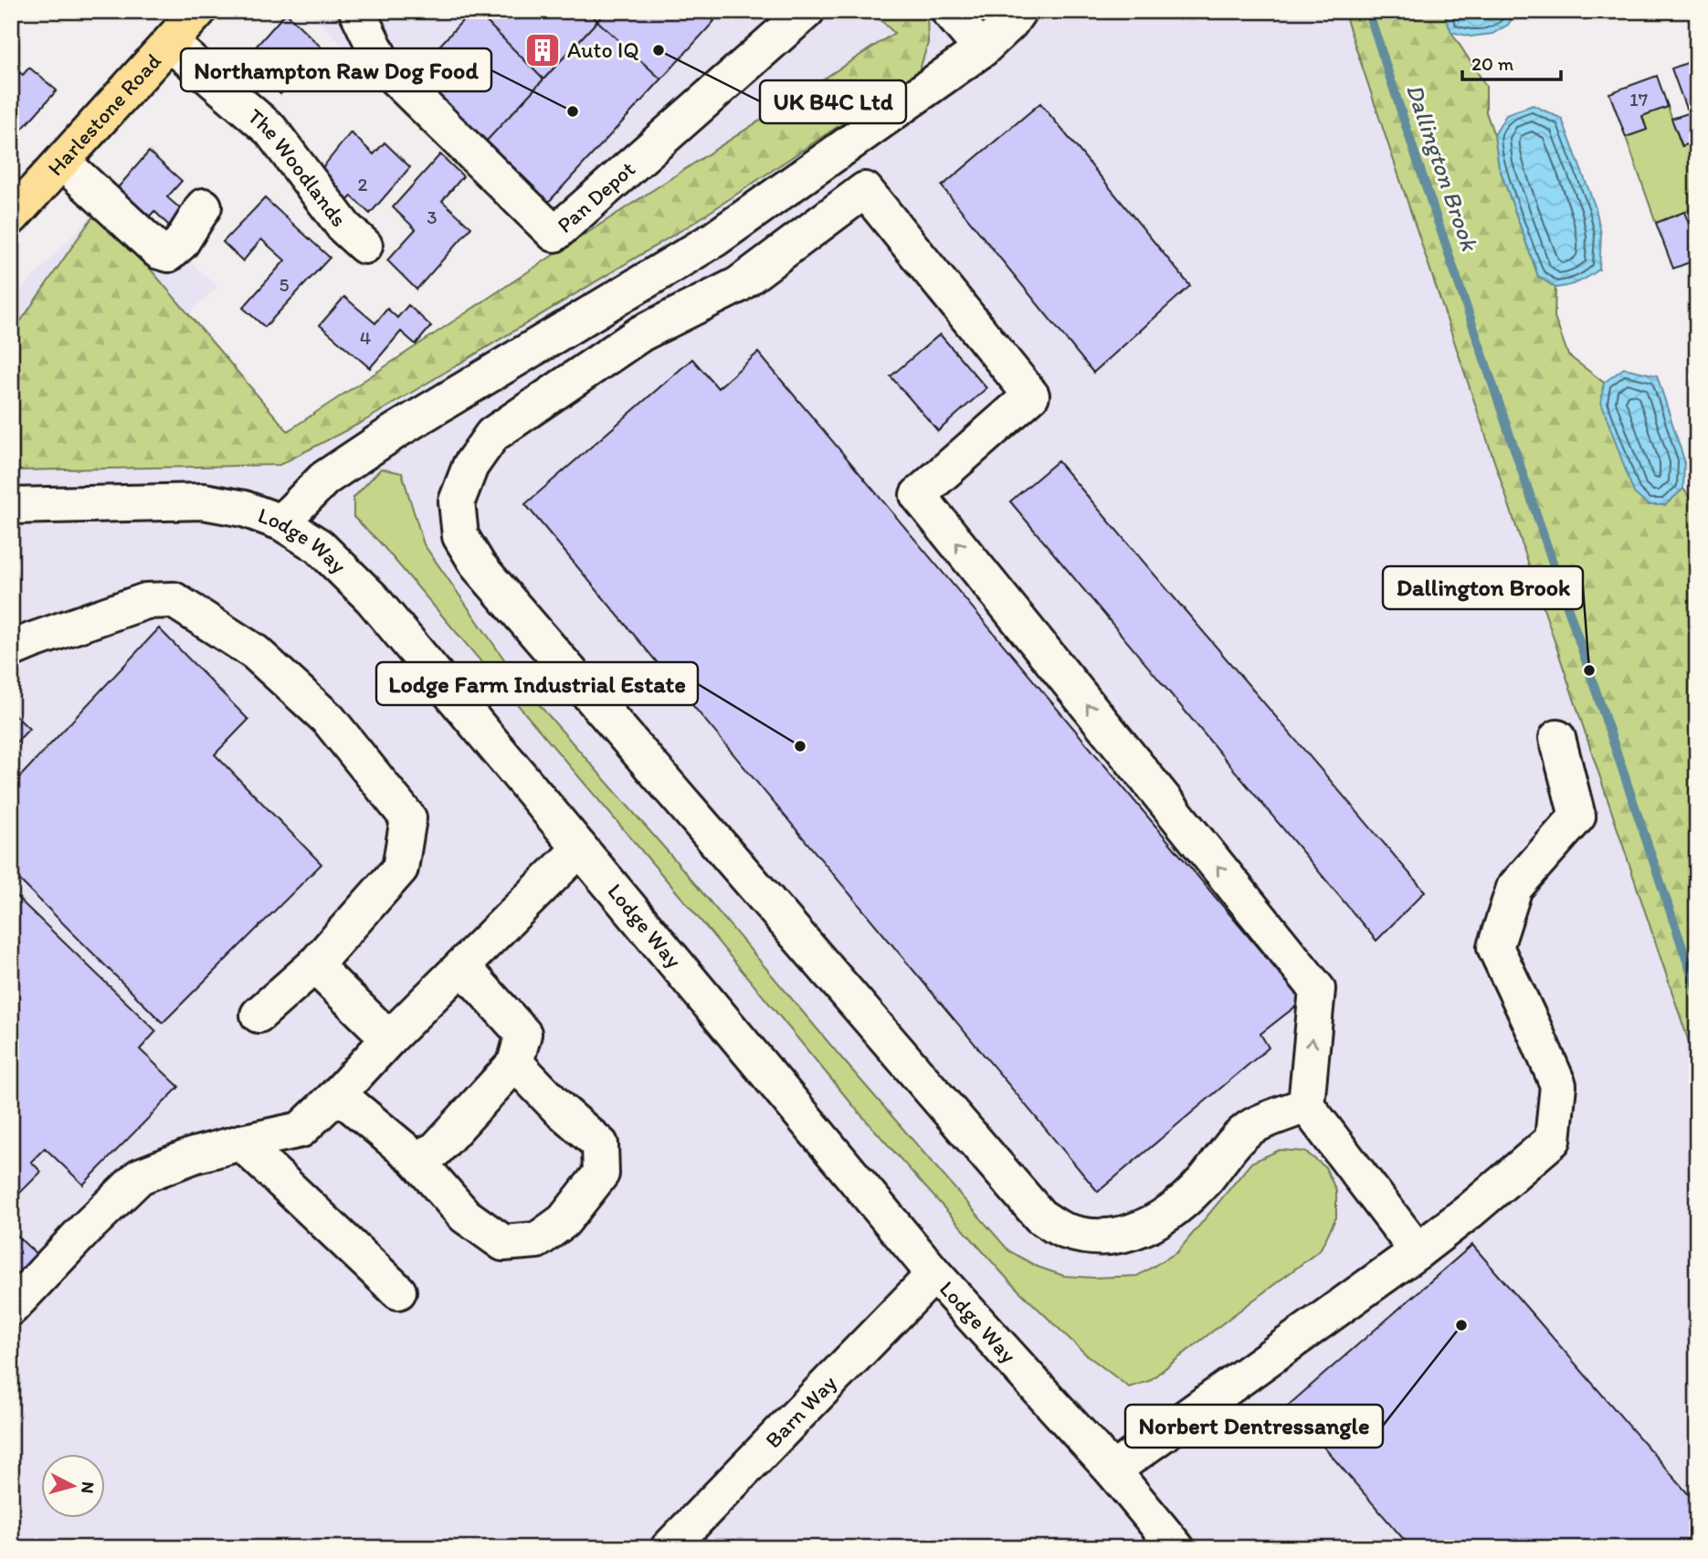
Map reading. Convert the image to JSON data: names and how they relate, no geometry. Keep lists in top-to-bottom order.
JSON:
{
  "streets": {
    "main road": ["Harlestone Road"],
    "street": [
      "The Woodlands",
      "Pan Depot",
      "Lodge Way",
      "Barn Way"
    ]
  },
  "crossings": [
    ["Harlestone Road", "The Woodlands"],
    ["Lodge Way", "Barn Way"]
  ],
  "water": ["Dallington Brook"],
  "places": {
    "building": ["Auto IQ"],
    "other": [
      "UK B4C Ltd",
      "Northampton Raw Dog Food",
      "Dallington Brook",
      "Lodge Farm Industrial Estate",
      "Norbert Dentressangle"
    ]
  },
  "house_numbers": [
    "17",
    "2",
    "3",
    "5",
    "4"
  ],
  "scale_bar": "20 m",
  "north": "right"
}
